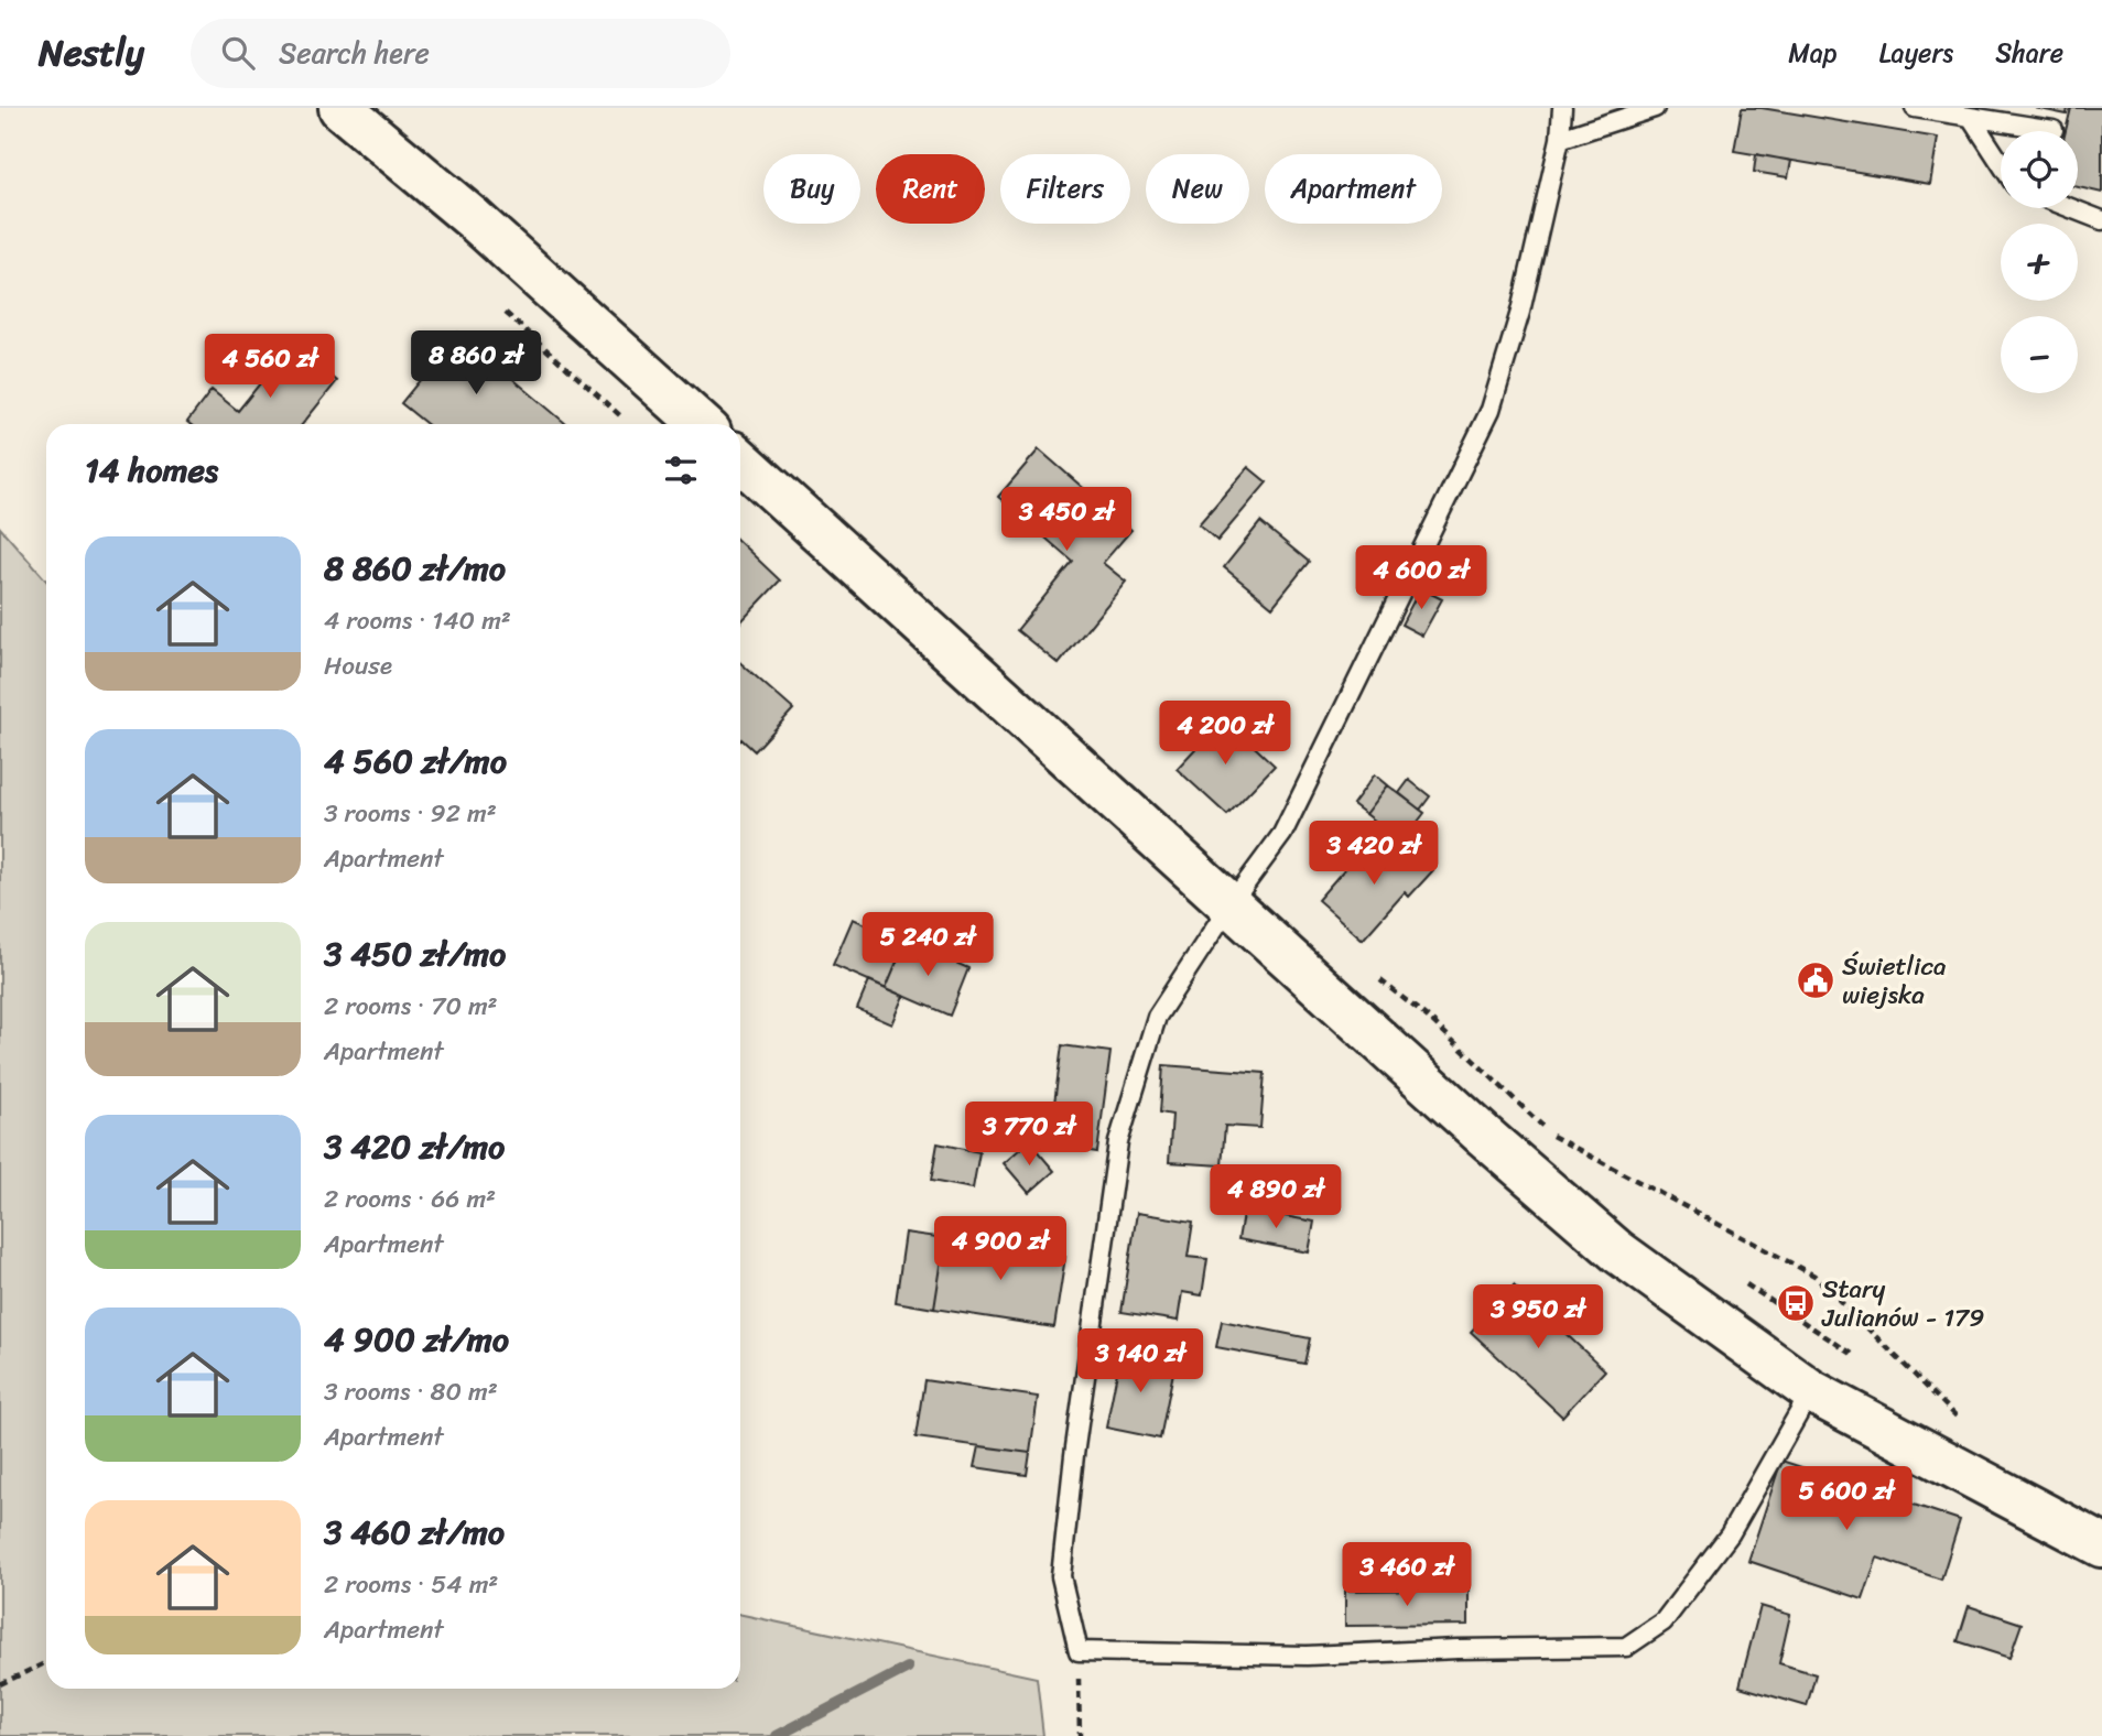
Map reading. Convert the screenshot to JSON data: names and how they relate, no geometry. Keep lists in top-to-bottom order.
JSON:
{
  "places": {
    "public building": ["Świetlica wiejska"],
    "bus stop": ["Stary Julianów - 179"]
  },
  "page": {
    "header": "Nestly",
    "search": "Search here",
    "nav": ["Map", "Layers", "Share"],
    "map_buttons": ["+", "−"],
    "chip": [
      "Buy",
      "Rent",
      "Filters",
      "New",
      "Apartment"
    ],
    "price": [
      "8 860 zł",
      "4 560 zł",
      "3 450 zł",
      "4 600 zł",
      "4 200 zł",
      "3 420 zł",
      "5 240 zł",
      "3 770 zł",
      "4 890 zł",
      "4 900 zł",
      "3 950 zł",
      "3 140 zł",
      "5 600 zł",
      "3 460 zł"
    ],
    "heading": "14 homes",
    "list": [
      {
        "name": "8 860 zł/mo",
        "note": "4 rooms · 140 m² · House"
      },
      {
        "name": "4 560 zł/mo",
        "note": "3 rooms · 92 m² · Apartment"
      },
      {
        "name": "3 450 zł/mo",
        "note": "2 rooms · 70 m² · Apartment"
      },
      {
        "name": "3 420 zł/mo",
        "note": "2 rooms · 66 m² · Apartment"
      },
      {
        "name": "4 900 zł/mo",
        "note": "3 rooms · 80 m² · Apartment"
      },
      {
        "name": "3 460 zł/mo",
        "note": "2 rooms · 54 m² · Apartment"
      }
    ]
  }
}
